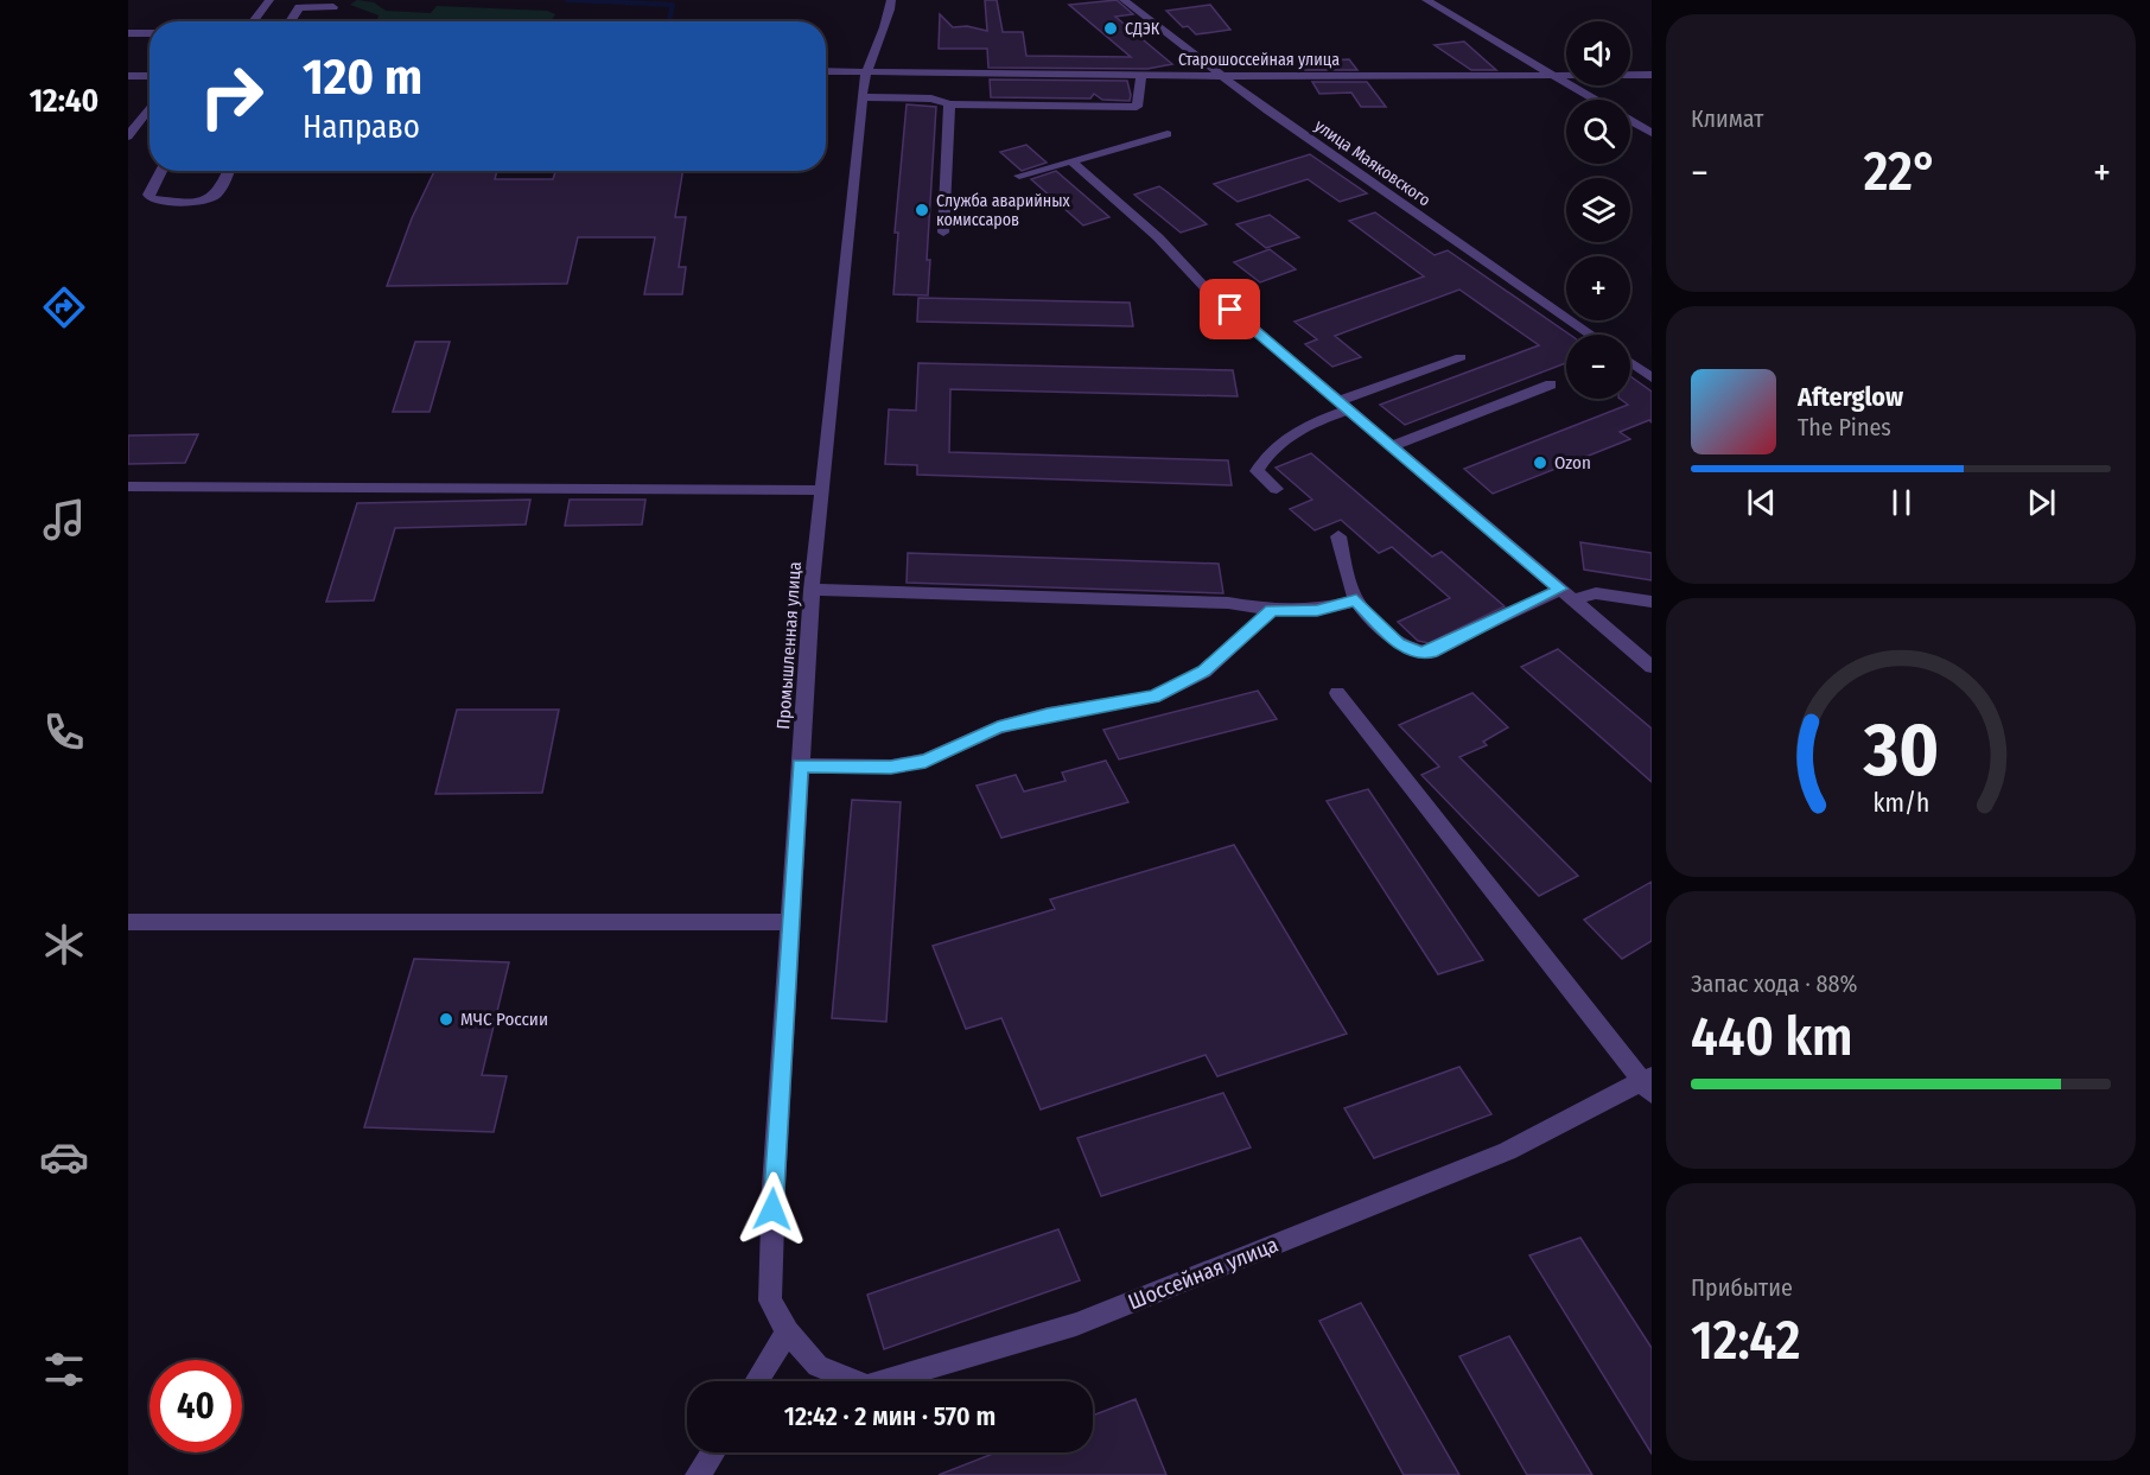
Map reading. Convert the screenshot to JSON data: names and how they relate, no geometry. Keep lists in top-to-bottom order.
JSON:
{
  "streets": {
    "street": [
      "Старошоссейная улица",
      "улица Маяковского",
      "Промышленная улица",
      "Шоссейная улица"
    ]
  },
  "crossings": [
    ["Старошоссейная улица", "улица Маяковского"],
    ["Старошоссейная улица", "Промышленная улица"],
    ["Промышленная улица", "Шоссейная улица"]
  ],
  "places": [
    "СДЭК",
    "Служба аварийных комиссаров",
    "Ozon",
    "МЧС России"
  ],
  "page": {
    "tabs": "12:40",
    "tile": [
      "Климат",
      ["Запас хода · 88%", "440 km"],
      ["Прибытие", "12:42"]
    ],
    "map_buttons": ["+", "−"],
    "turn": ["120 m", "Направо"],
    "heat": ["−", "22°", "+"],
    "song": ["Afterglow", "The Pines"],
    "limit": "40",
    "trip": "12:42 · 2 мин · 570 m",
    "gauge": ["30", "km/h"]
  }
}
